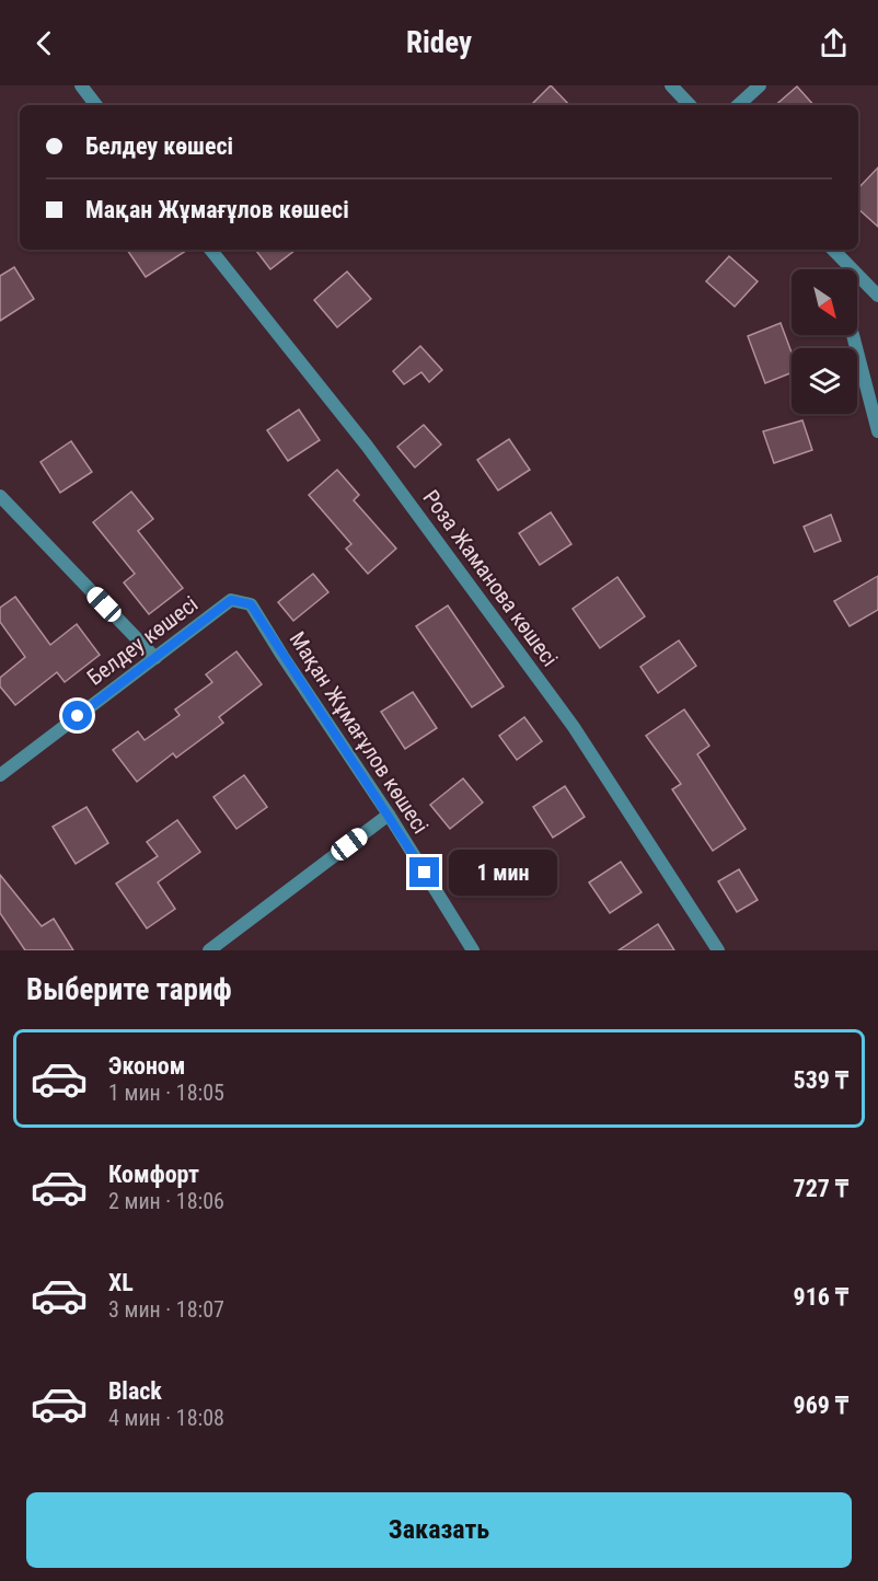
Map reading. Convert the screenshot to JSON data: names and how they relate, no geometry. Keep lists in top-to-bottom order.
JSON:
{
  "streets": {
    "street": ["Роза Жаманова көшесі", "Белдеу көшесі", "Мақан Жұмағұлов көшесі"]
  },
  "crossings": [
    ["Белдеу көшесі", "Мақан Жұмағұлов көшесі"]
  ],
  "north": "bottom right",
  "page": {
    "header": "Ridey",
    "banner": ["Белдеу көшесі", "Мақан Жұмағұлов көшесі"],
    "bubble": "1 мин",
    "heading": "Выберите тариф",
    "list": [
      {
        "name": "Эконом",
        "note": "1 мин · 18:05",
        "value": "539 ₸"
      },
      {
        "name": "Комфорт",
        "note": "2 мин · 18:06",
        "value": "727 ₸"
      },
      {
        "name": "XL",
        "note": "3 мин · 18:07",
        "value": "916 ₸"
      },
      {
        "name": "Black",
        "note": "4 мин · 18:08",
        "value": "969 ₸"
      }
    ],
    "buttons": "Заказать"
  }
}
